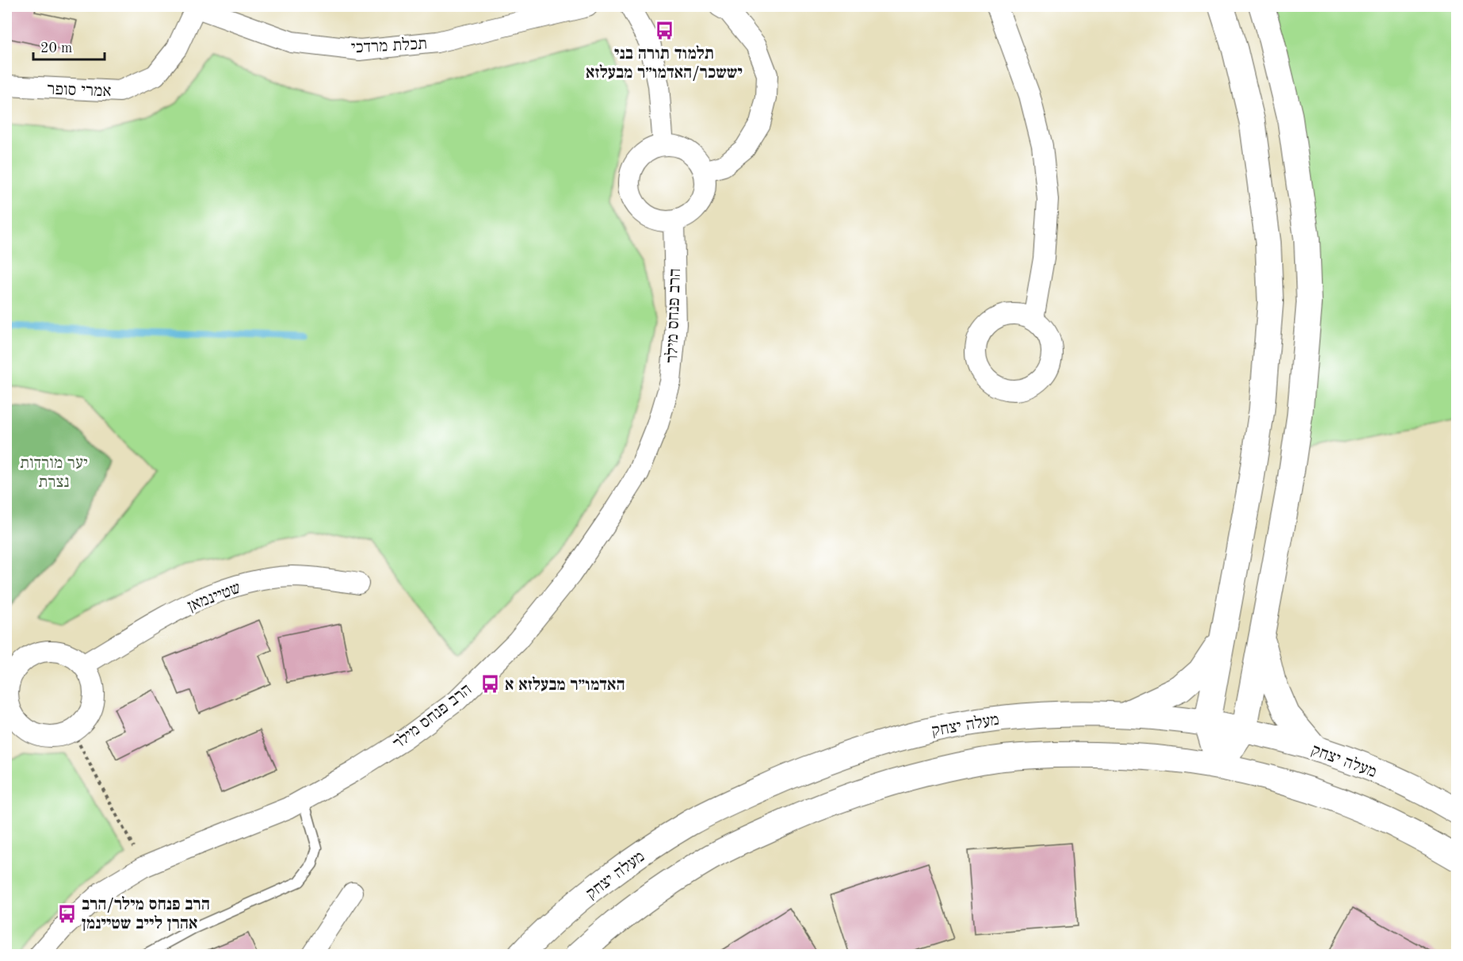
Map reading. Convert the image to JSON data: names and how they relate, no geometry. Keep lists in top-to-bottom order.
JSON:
{
  "streets": {
    "street": [
      "תכלת מרדכי",
      "אמרי סופר",
      "הרב פנחס מילר",
      "שטיינמאן",
      "מעלה יצחק"
    ]
  },
  "crossings": [
    ["תכלת מרדכי", "אמרי סופר"]
  ],
  "parks": ["יער מורדות נצרת"],
  "places": {
    "bus stop": ["תלמוד תורה בני יששכר/האדמו״ר מבעלזא", "האדמו״ר מבעלזא א", "הרב פנחס מילר/הרב אהרן לייב שטיינמן"]
  },
  "scale_bar": "20 m"
}
